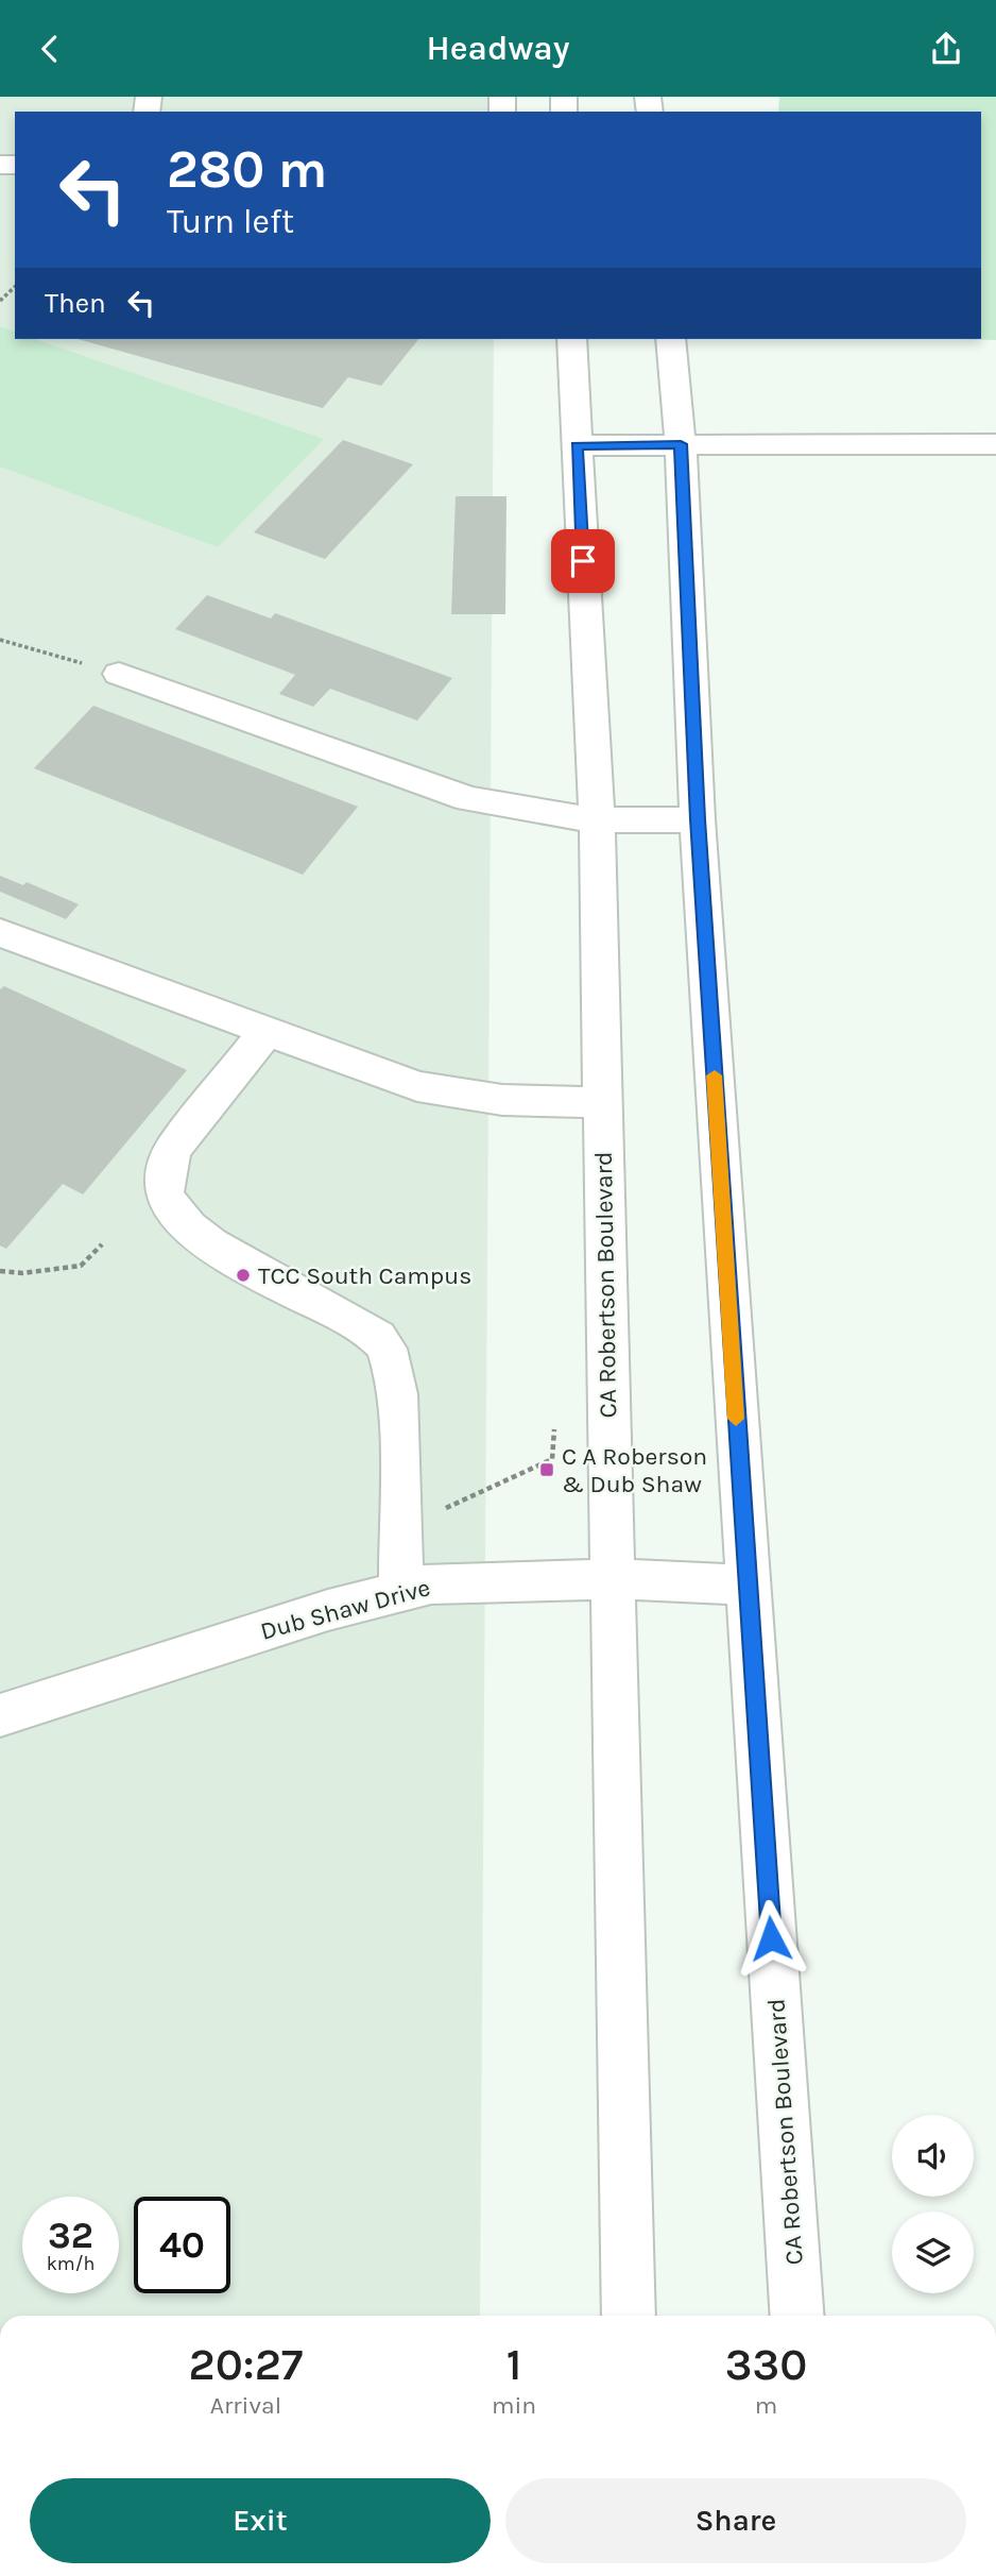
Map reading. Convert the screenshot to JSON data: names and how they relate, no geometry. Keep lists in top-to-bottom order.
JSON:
{
  "streets": {
    "street": ["CA Robertson Boulevard", "Dub Shaw Drive"]
  },
  "crossings": [
    ["CA Robertson Boulevard", "Dub Shaw Drive"]
  ],
  "places": {
    "other": ["TCC South Campus"],
    "transit": ["C A Roberson & Dub Shaw"]
  },
  "page": {
    "header": "Headway",
    "turn": ["280 m", "Turn left"],
    "then": "Then",
    "speed": "32 km/h",
    "limit": "40",
    "eta": [
      "20:27",
      "Arrival",
      "1",
      "min",
      "330",
      "m"
    ],
    "buttons": ["Exit", "Share"]
  }
}
